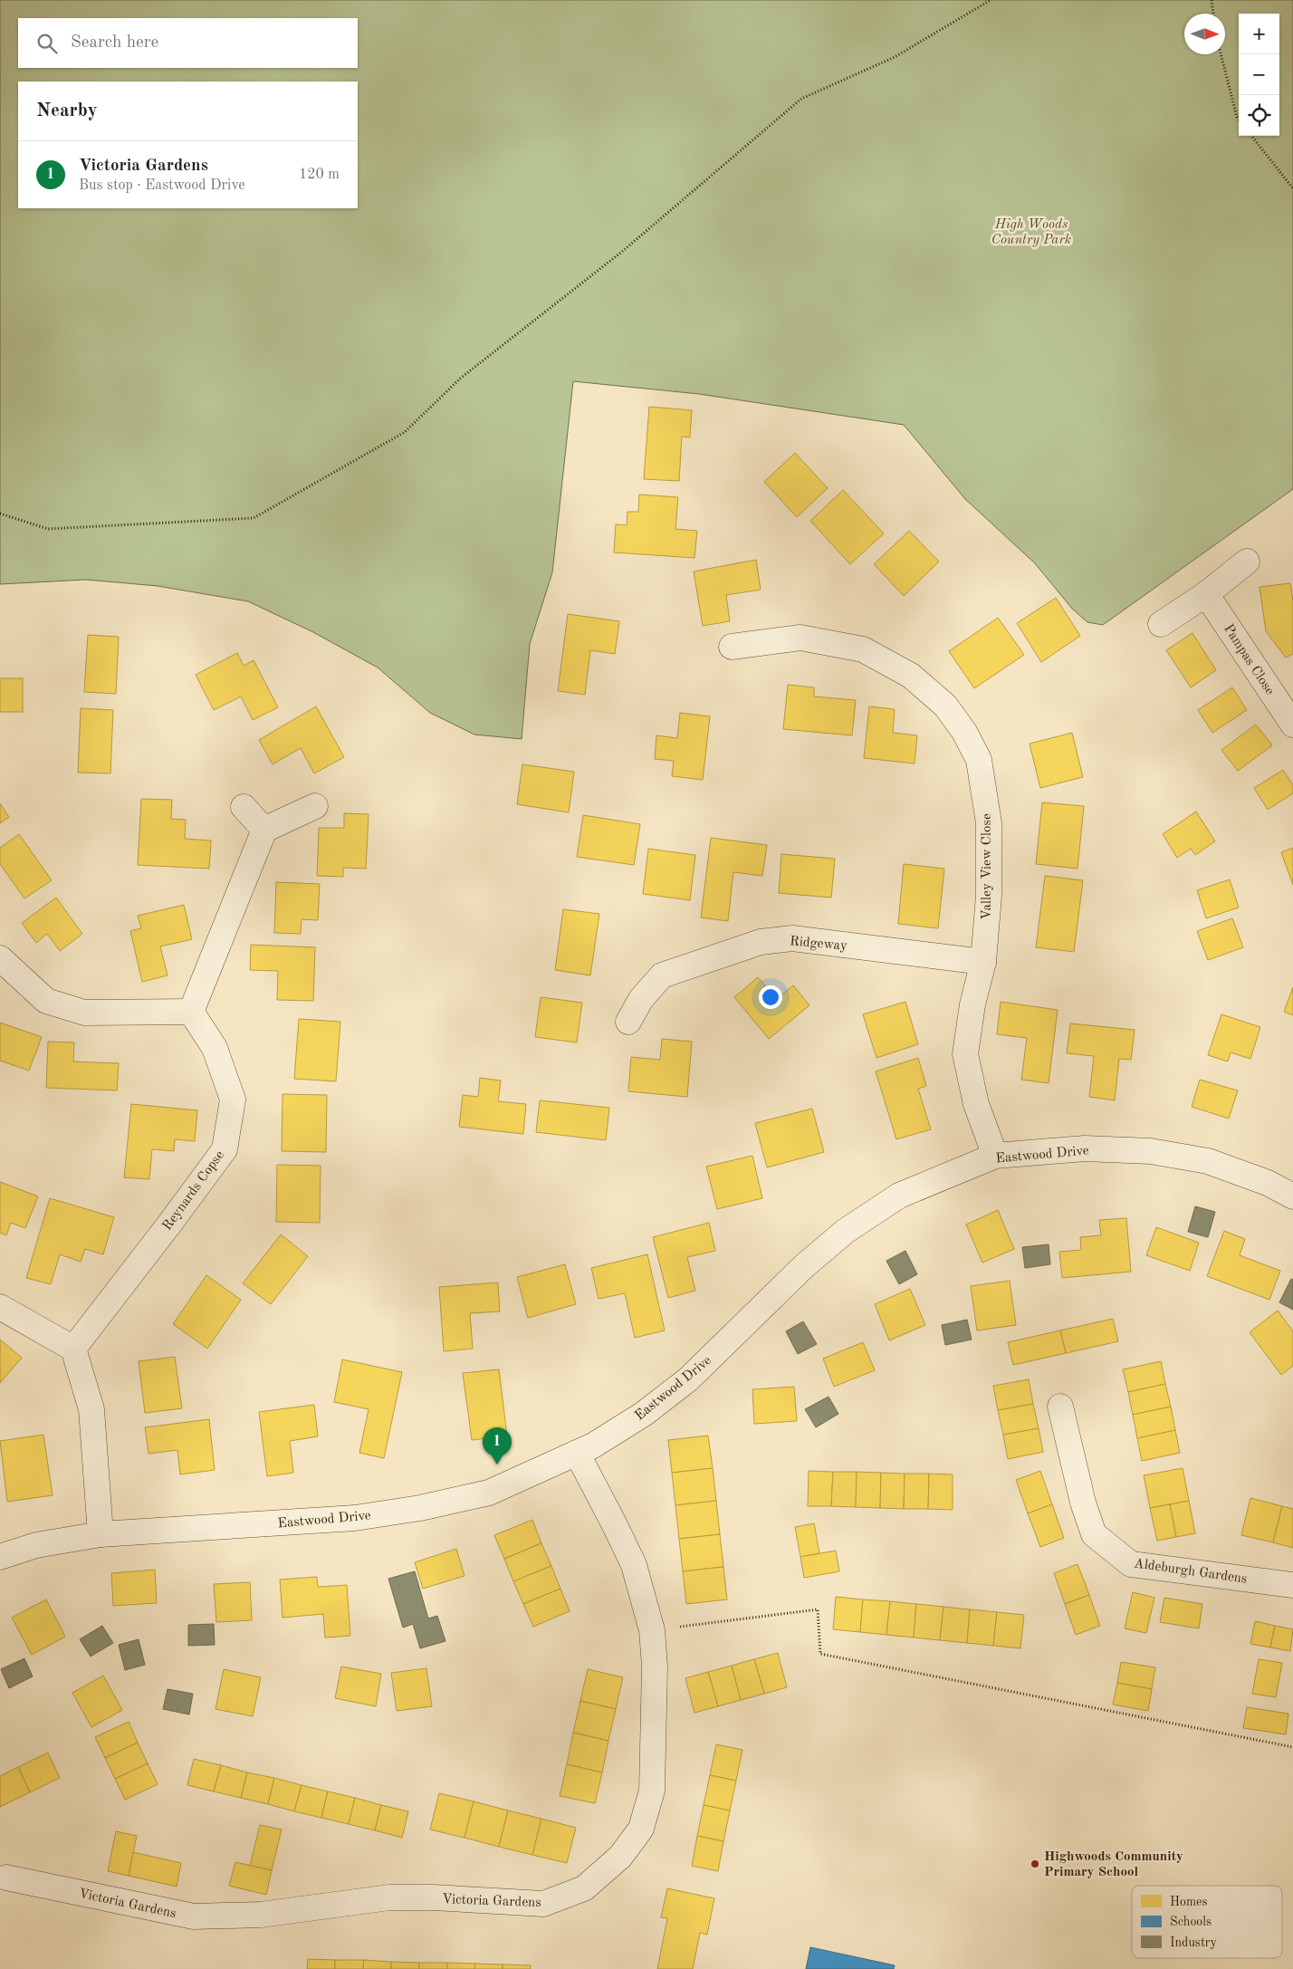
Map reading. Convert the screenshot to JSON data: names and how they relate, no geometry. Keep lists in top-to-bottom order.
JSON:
{
  "streets": {
    "street": [
      "Pampas Close",
      "Valley View Close",
      "Ridgeway",
      "Eastwood Drive",
      "Reynards Copse",
      "Aldeburgh Gardens",
      "Victoria Gardens"
    ]
  },
  "crossings": [
    ["Valley View Close", "Ridgeway"],
    ["Valley View Close", "Eastwood Drive"],
    ["Eastwood Drive", "Victoria Gardens"]
  ],
  "parks": ["High Woods Country Park"],
  "places": ["Highwoods Community Primary School"],
  "legend": ["Homes", "Schools", "Industry"],
  "north": "right",
  "page": {
    "map_buttons": ["+", "−"],
    "search": "Search here",
    "heading": "Nearby",
    "list": [
      {
        "mark": "1",
        "name": "Victoria Gardens",
        "note": "Bus stop · Eastwood Drive",
        "value": "120 m"
      }
    ],
    "pins": "1"
  }
}
